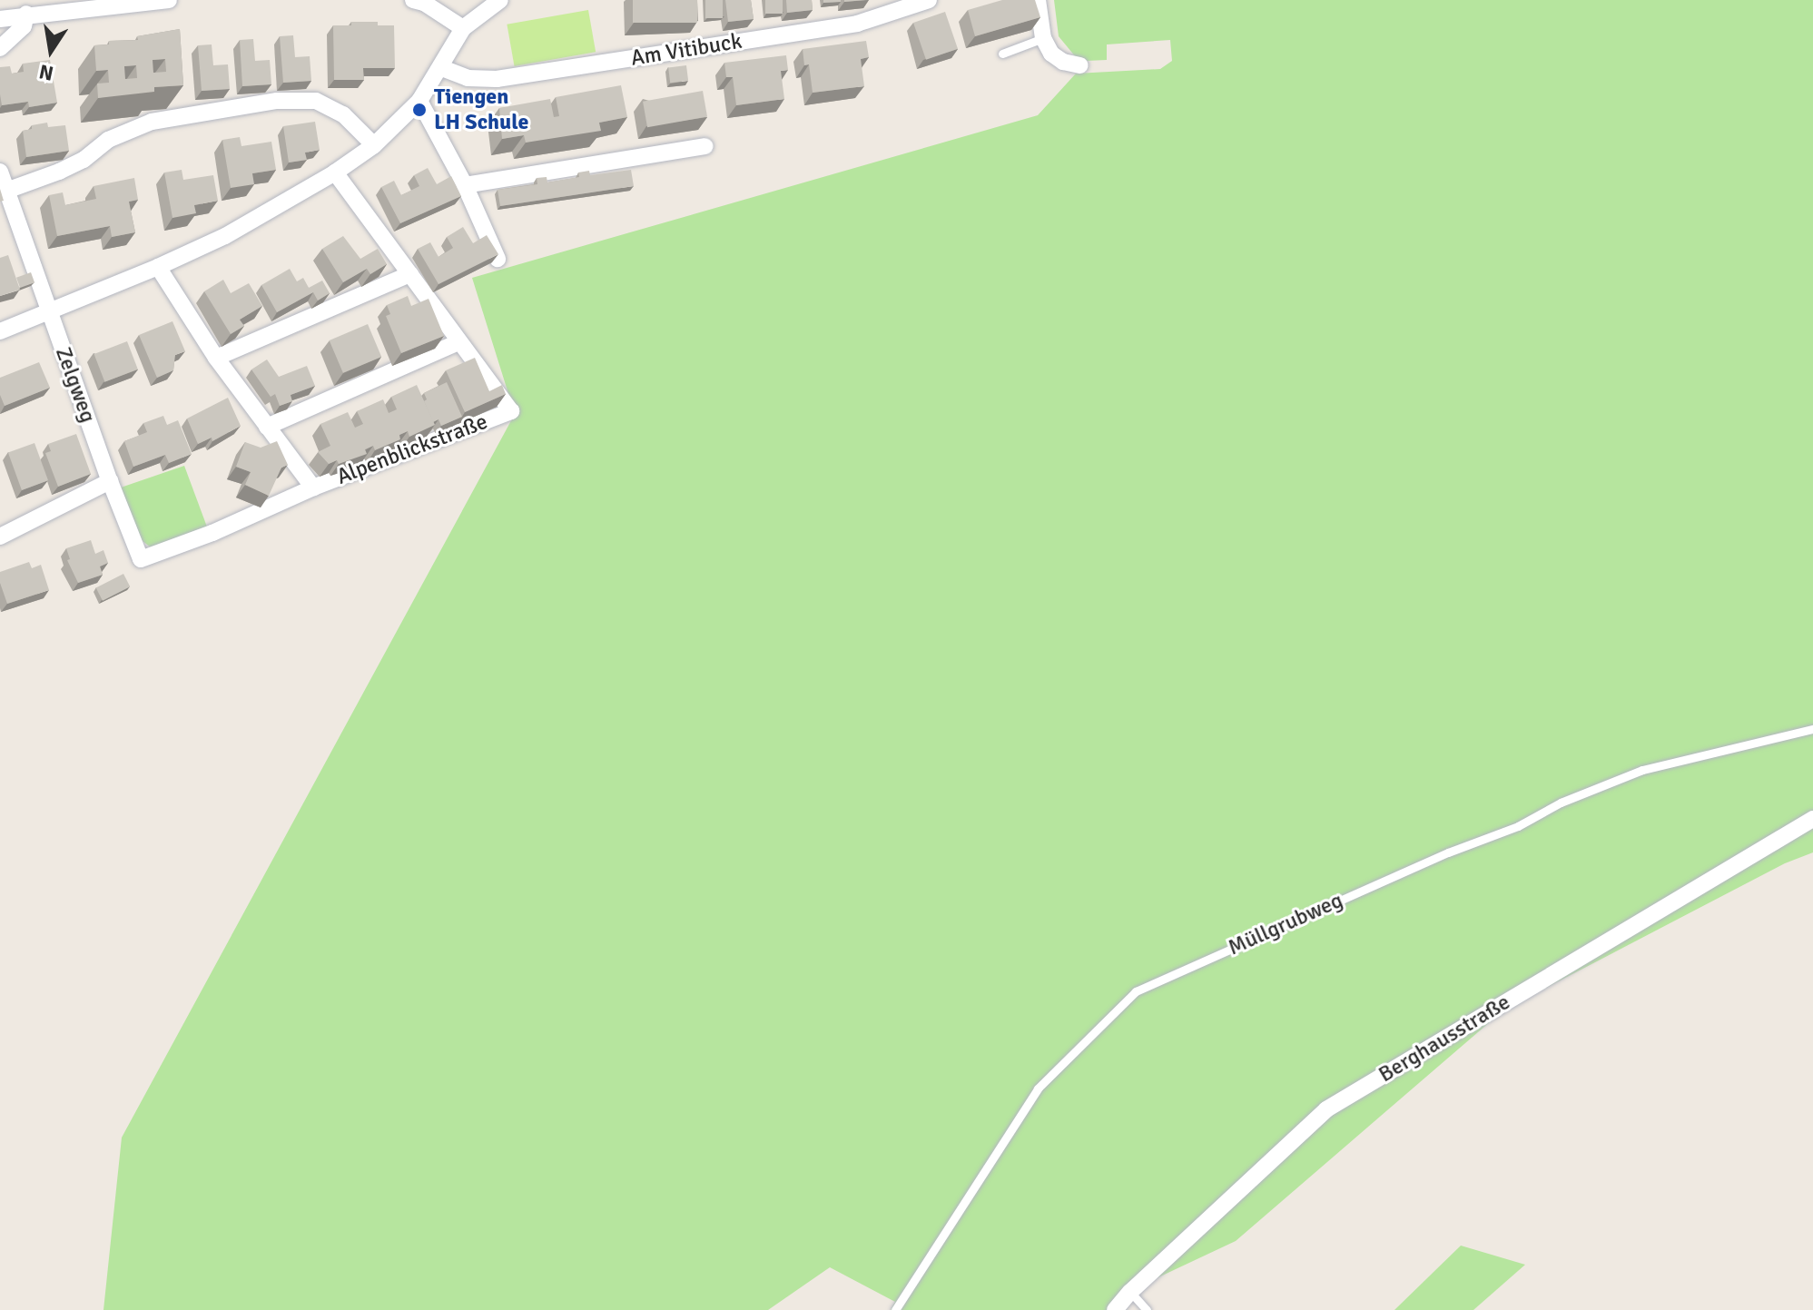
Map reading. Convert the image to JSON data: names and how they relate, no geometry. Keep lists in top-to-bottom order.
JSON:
{
  "streets": {
    "street": [
      "Am Vitibuck",
      "Zelgweg",
      "Alpenblickstraße",
      "Berghausstraße"
    ],
    "lane": ["Müllgrubweg"]
  },
  "crossings": [
    ["Zelgweg", "Alpenblickstraße"]
  ],
  "places": ["Tiengen LH Schule"],
  "north": "bottom"
}
